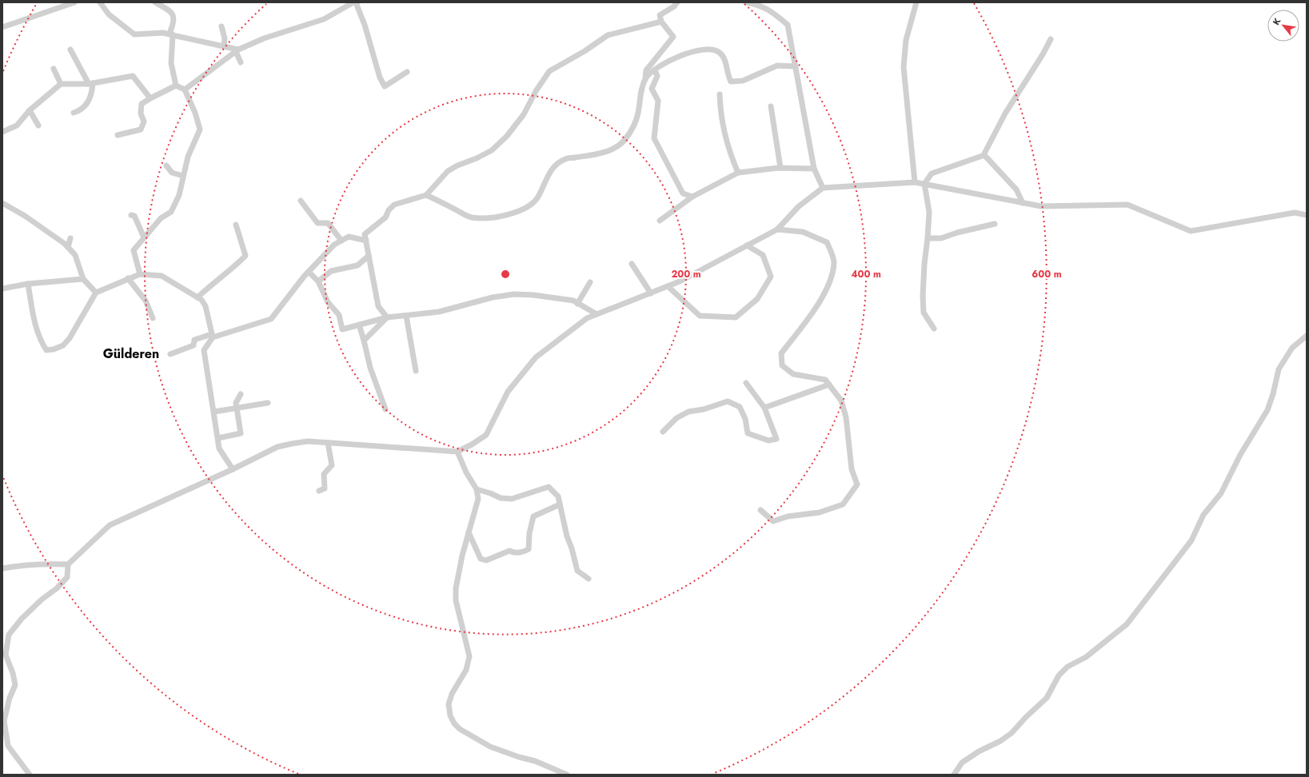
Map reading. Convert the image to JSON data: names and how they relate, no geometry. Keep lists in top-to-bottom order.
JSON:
{
  "districts": ["Gülderen"],
  "north": "top left",
  "rings": ["200 m", "400 m", "600 m"]
}
